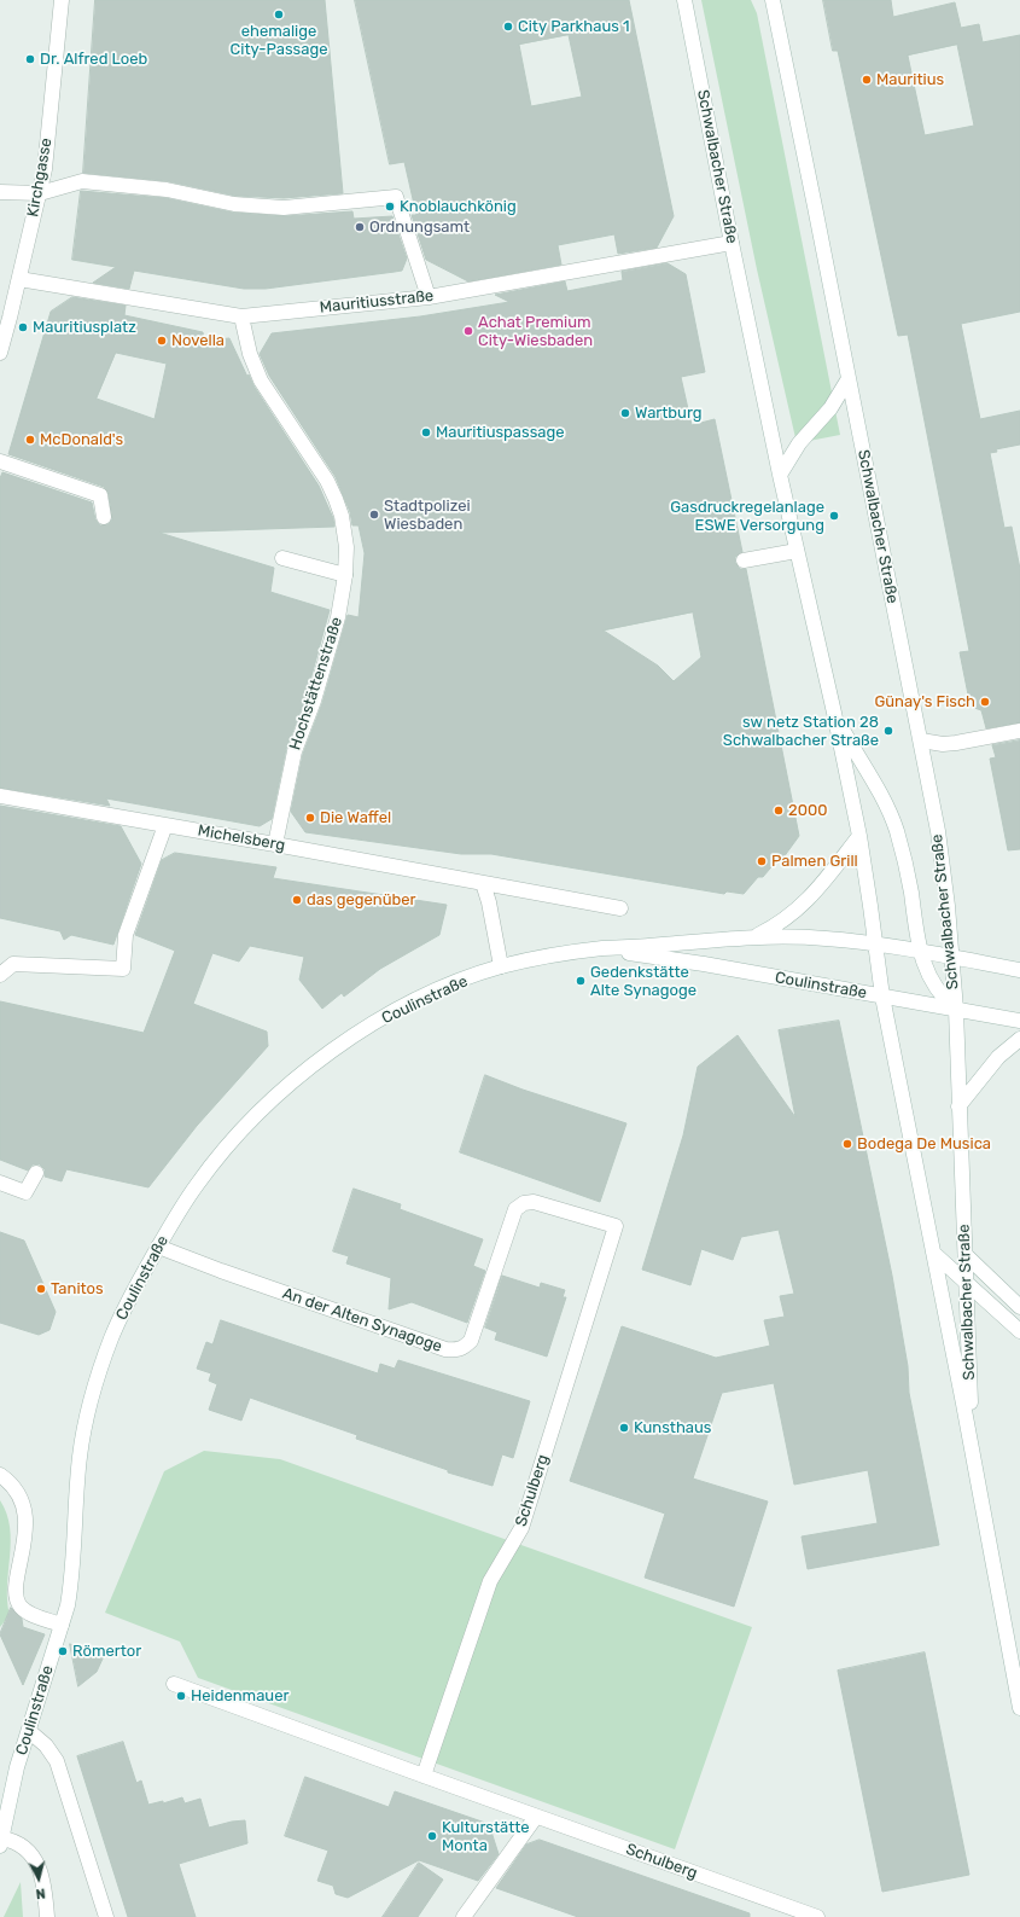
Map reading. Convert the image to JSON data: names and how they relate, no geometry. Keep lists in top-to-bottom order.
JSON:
{
  "streets": {
    "street": [
      "Schwalbacher Straße",
      "Kirchgasse",
      "Mauritiusstraße",
      "Hochstättenstraße",
      "Michelsberg",
      "Coulinstraße",
      "An der Alten Synagoge",
      "Schulberg"
    ]
  },
  "crossings": [
    ["Schwalbacher Straße", "Mauritiusstraße"],
    ["Schwalbacher Straße", "Coulinstraße"],
    ["Kirchgasse", "Mauritiusstraße"],
    ["Mauritiusstraße", "Hochstättenstraße"],
    ["Hochstättenstraße", "Michelsberg"],
    ["Coulinstraße", "An der Alten Synagoge"],
    ["An der Alten Synagoge", "Schulberg"]
  ],
  "places": [
    "ehemalige City-Passage",
    "City Parkhaus 1",
    "Dr. Alfred Loeb",
    "Mauritius",
    "Knoblauchkönig",
    "Ordnungsamt",
    "Mauritiusplatz",
    "Achat Premium City-Wiesbaden",
    "Novella",
    "Wartburg",
    "Mauritiuspassage",
    "McDonald's",
    "Stadtpolizei Wiesbaden",
    "Gasdruckregelanlage ESWE Versorgung",
    "Günay's Fisch",
    "sw netz Station 28 Schwalbacher Straße",
    "2000",
    "Die Waffel",
    "Palmen Grill",
    "das gegenüber",
    "Gedenkstätte Alte Synagoge",
    "Bodega De Musica",
    "Tanitos",
    "Kunsthaus",
    "Römertor",
    "Heidenmauer",
    "Kulturstätte Monta"
  ],
  "north": "bottom"
}
